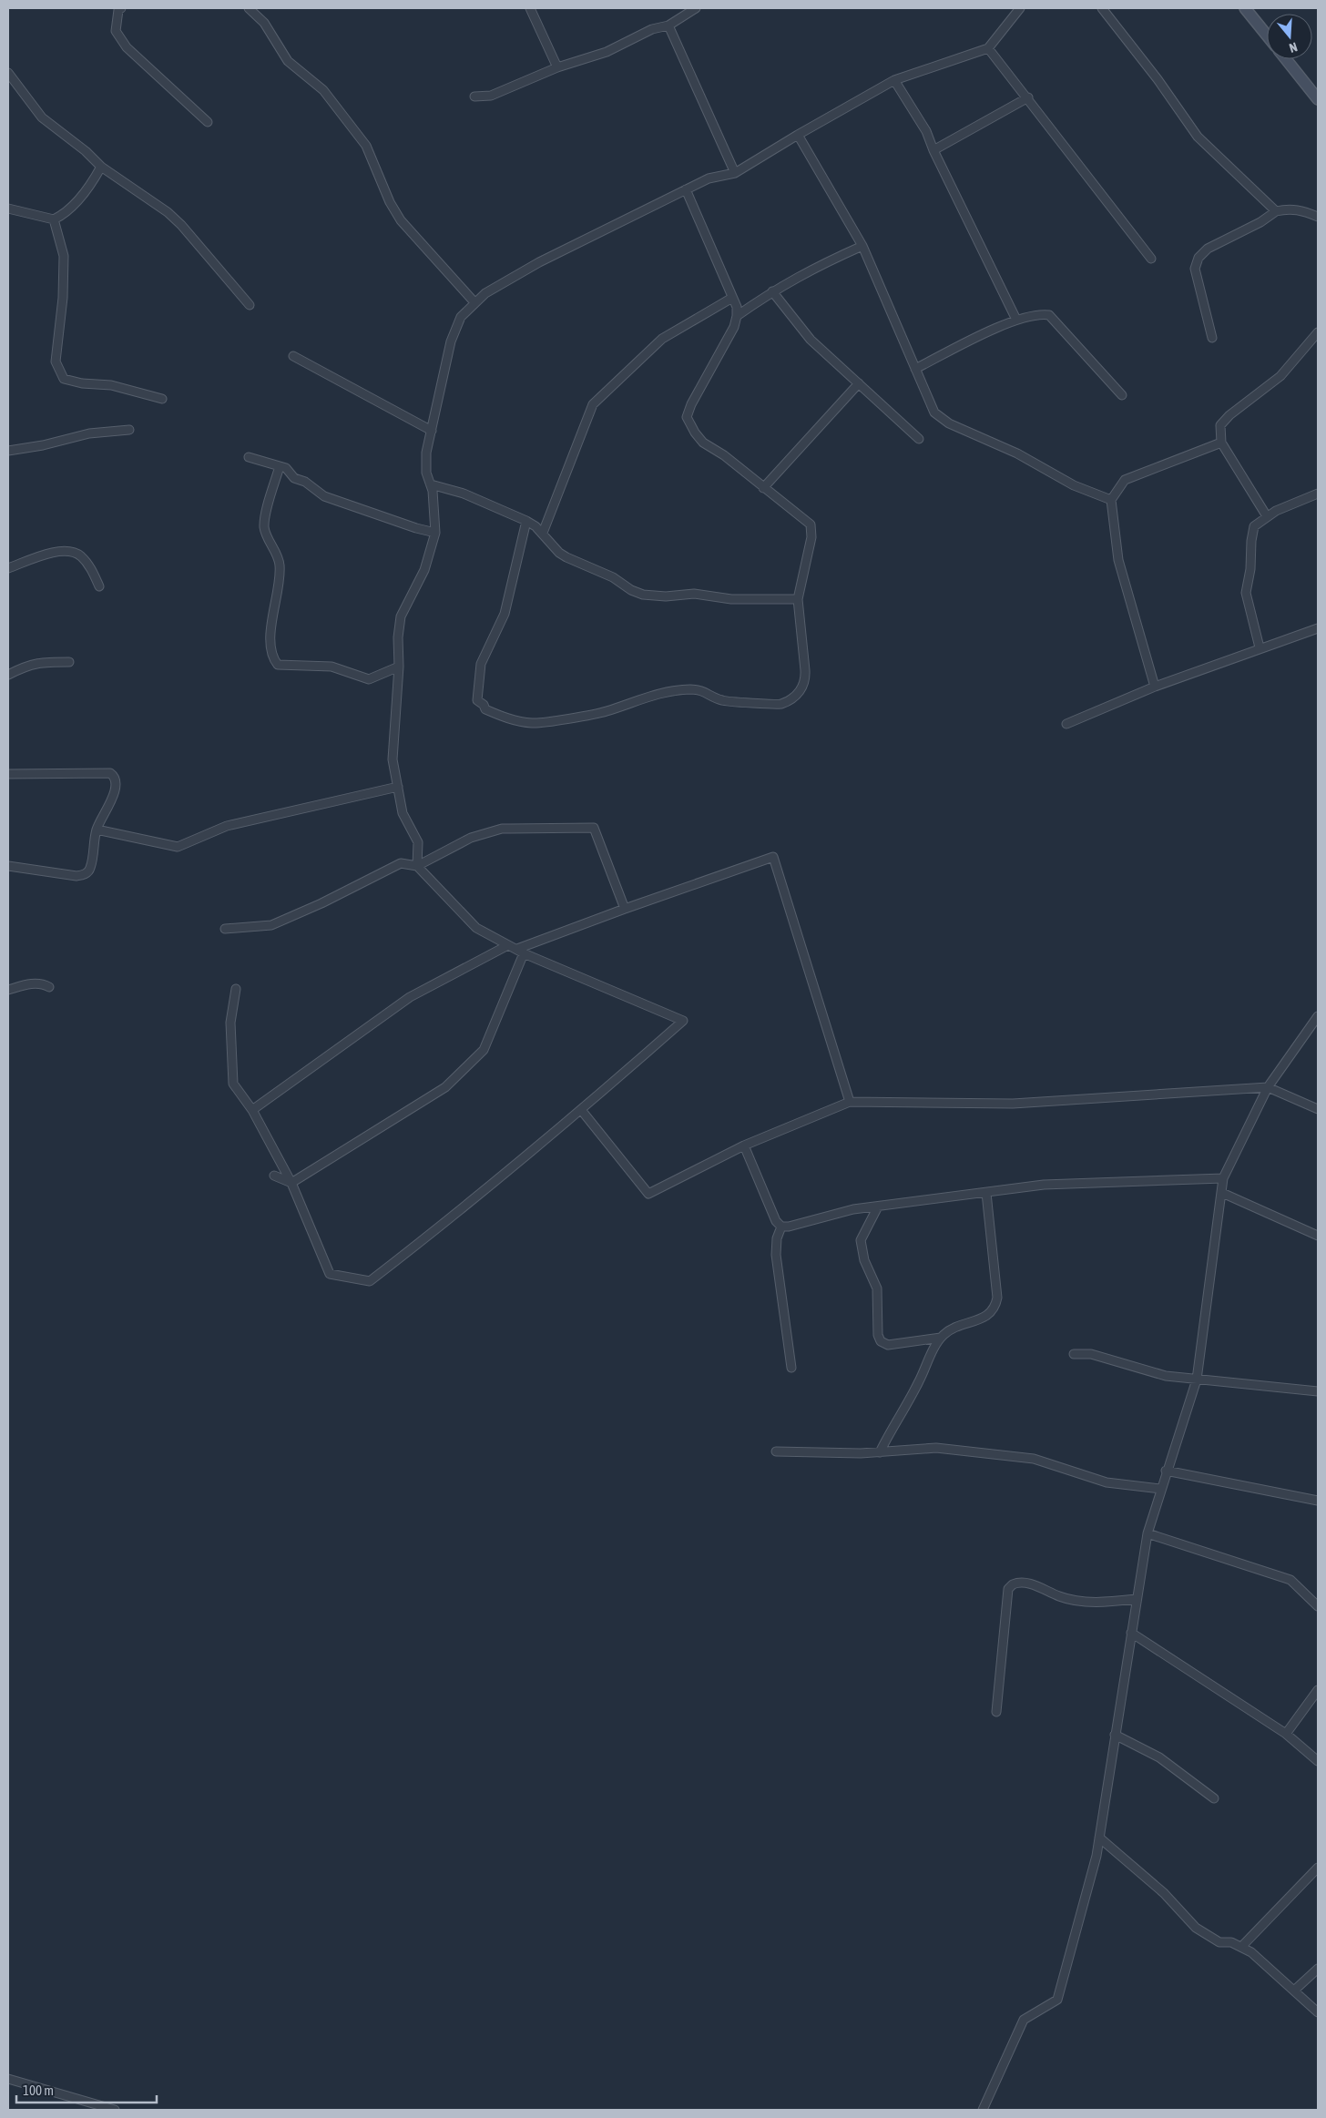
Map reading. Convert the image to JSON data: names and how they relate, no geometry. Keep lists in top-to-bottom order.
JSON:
{
  "scale_bar": "100 m",
  "north": "bottom"
}
